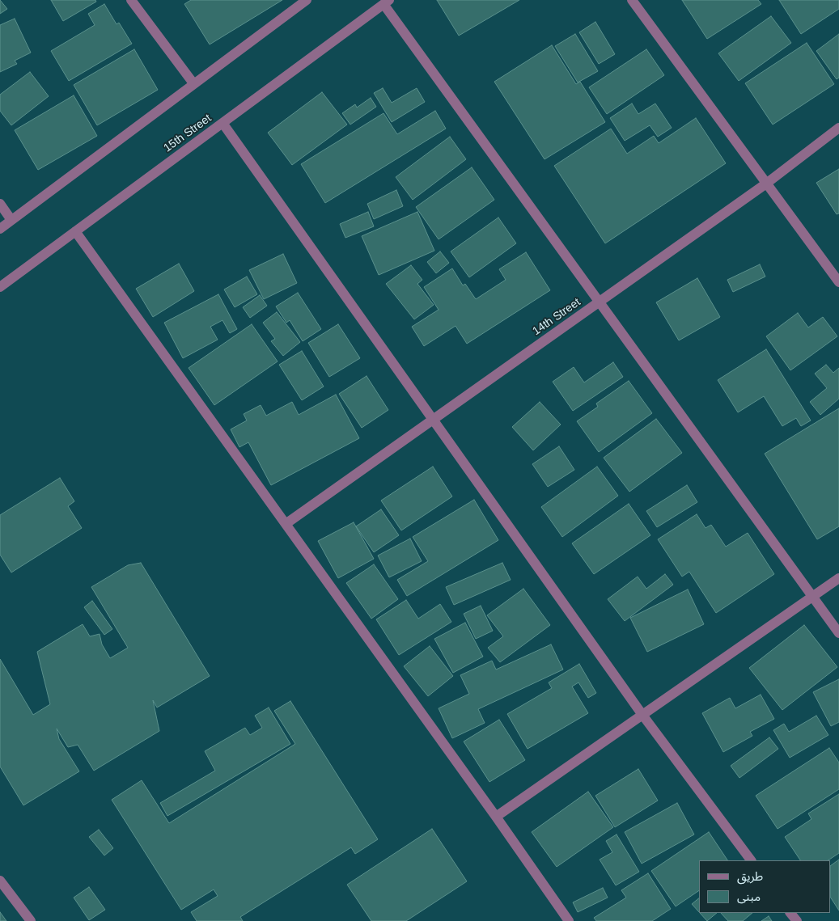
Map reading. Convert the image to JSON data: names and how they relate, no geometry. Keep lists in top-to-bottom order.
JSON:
{
  "streets": {
    "street": ["15th Street", "14th Street"]
  },
  "legend": ["طريق", "مبنى"]
}
